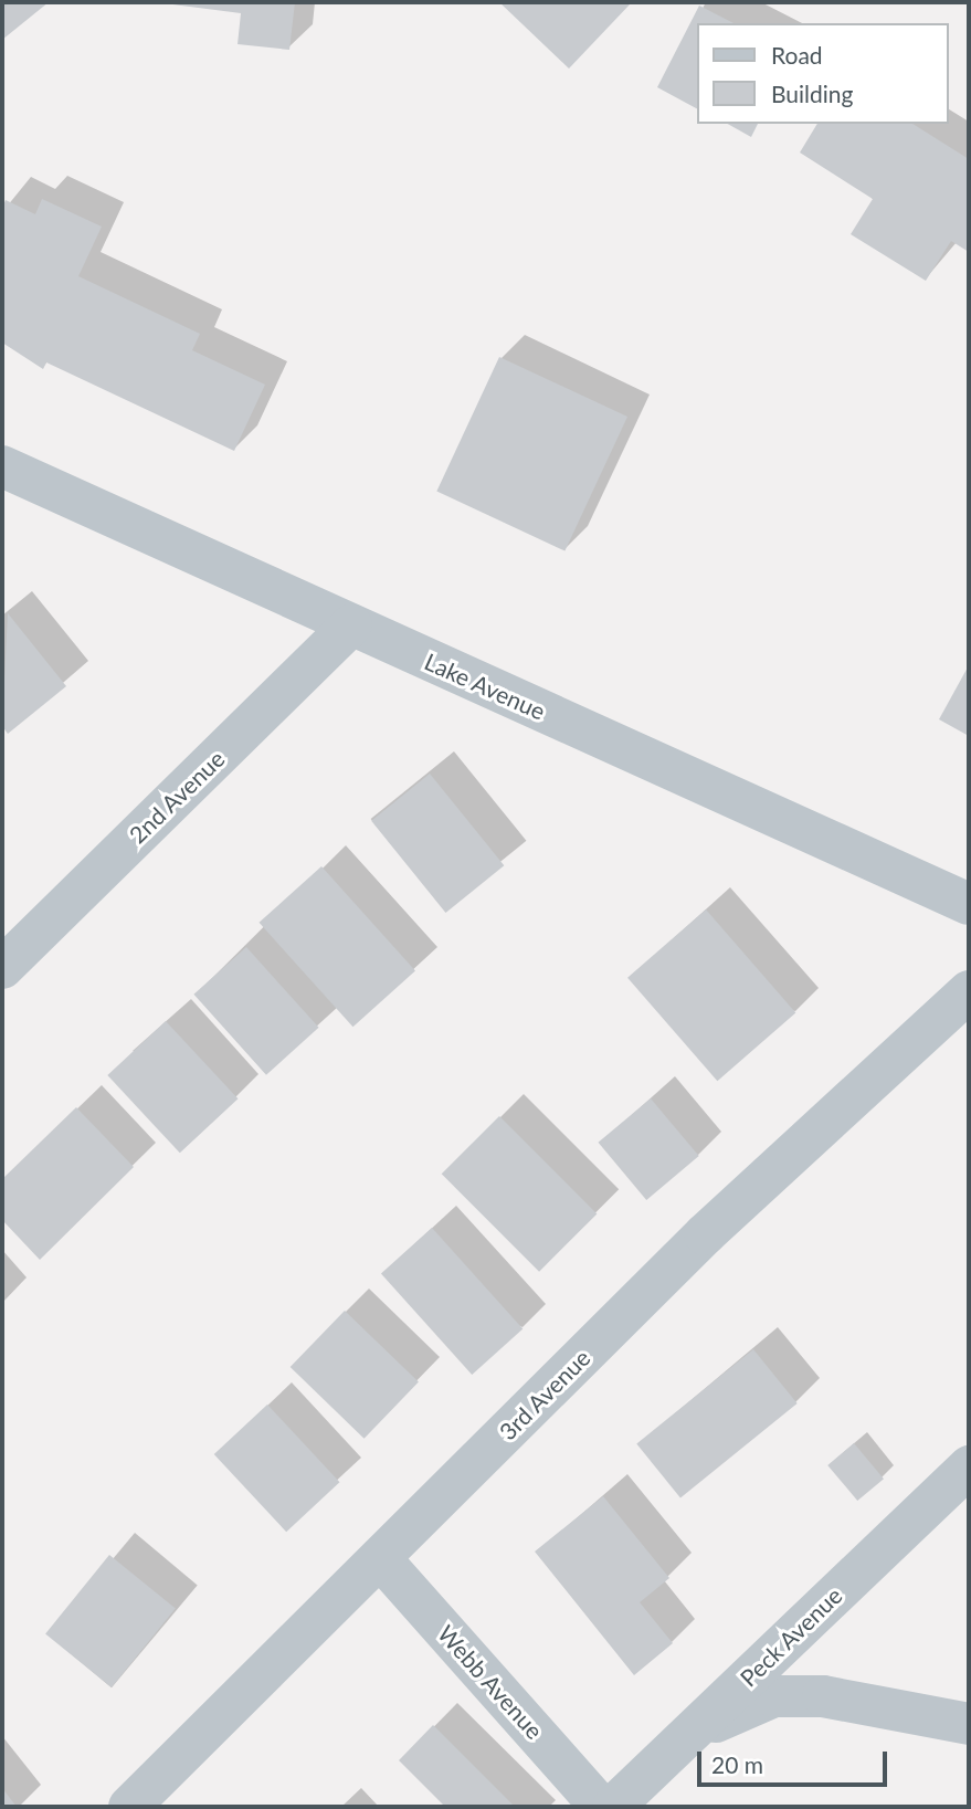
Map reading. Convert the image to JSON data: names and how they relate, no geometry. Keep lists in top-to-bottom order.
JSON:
{
  "streets": {
    "street": [
      "Lake Avenue",
      "2nd Avenue",
      "3rd Avenue",
      "Peck Avenue",
      "Webb Avenue"
    ]
  },
  "crossings": [
    ["Lake Avenue", "2nd Avenue"],
    ["3rd Avenue", "Webb Avenue"]
  ],
  "legend": ["Road", "Building"],
  "scale_bar": "20 m"
}
